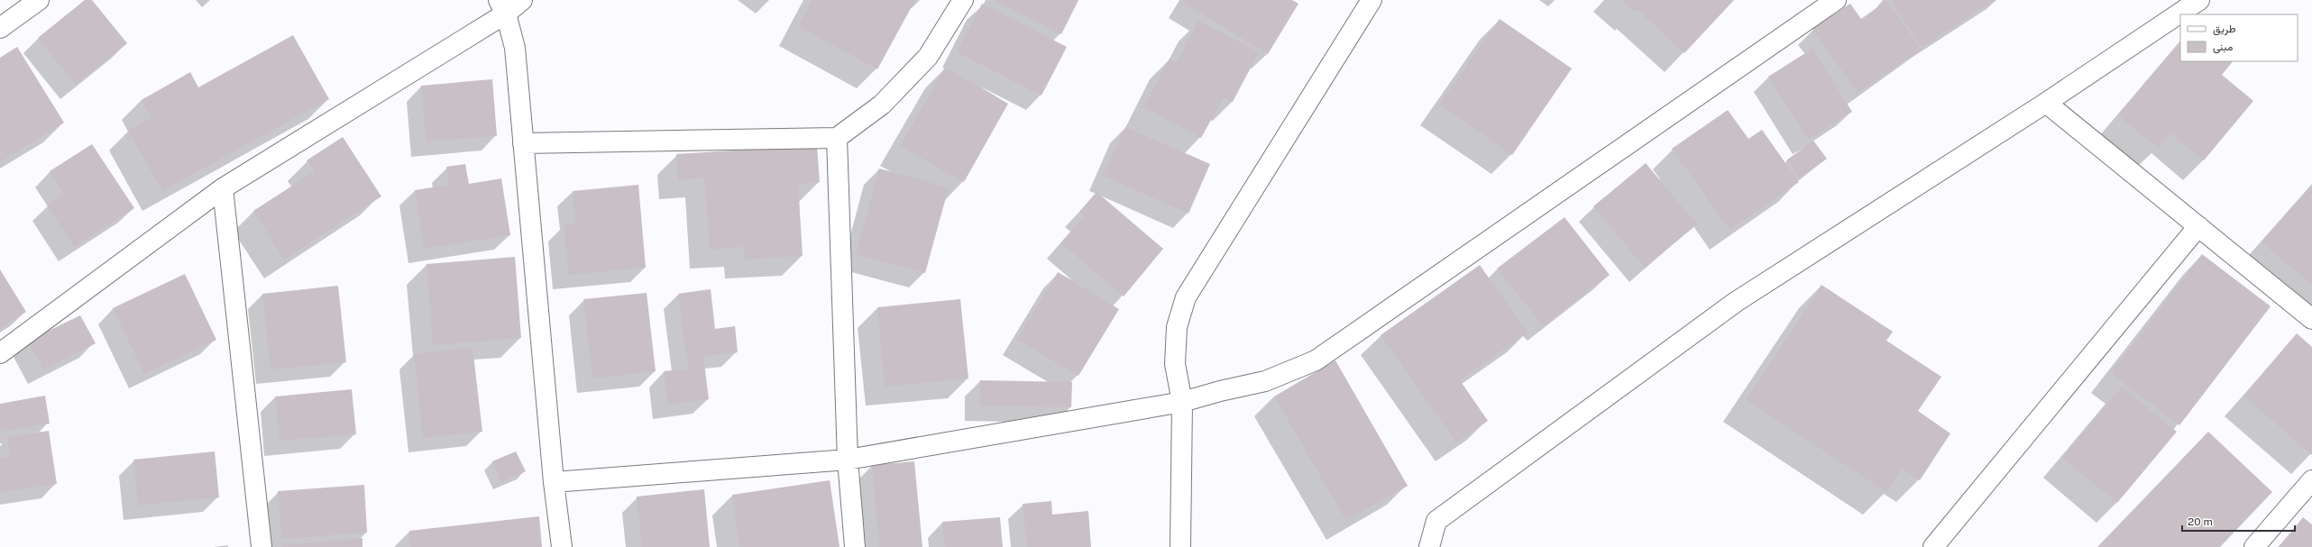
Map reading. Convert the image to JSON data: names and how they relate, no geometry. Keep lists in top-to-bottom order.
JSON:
{
  "legend": ["طريق", "مبنى"],
  "scale_bar": "20 m"
}
